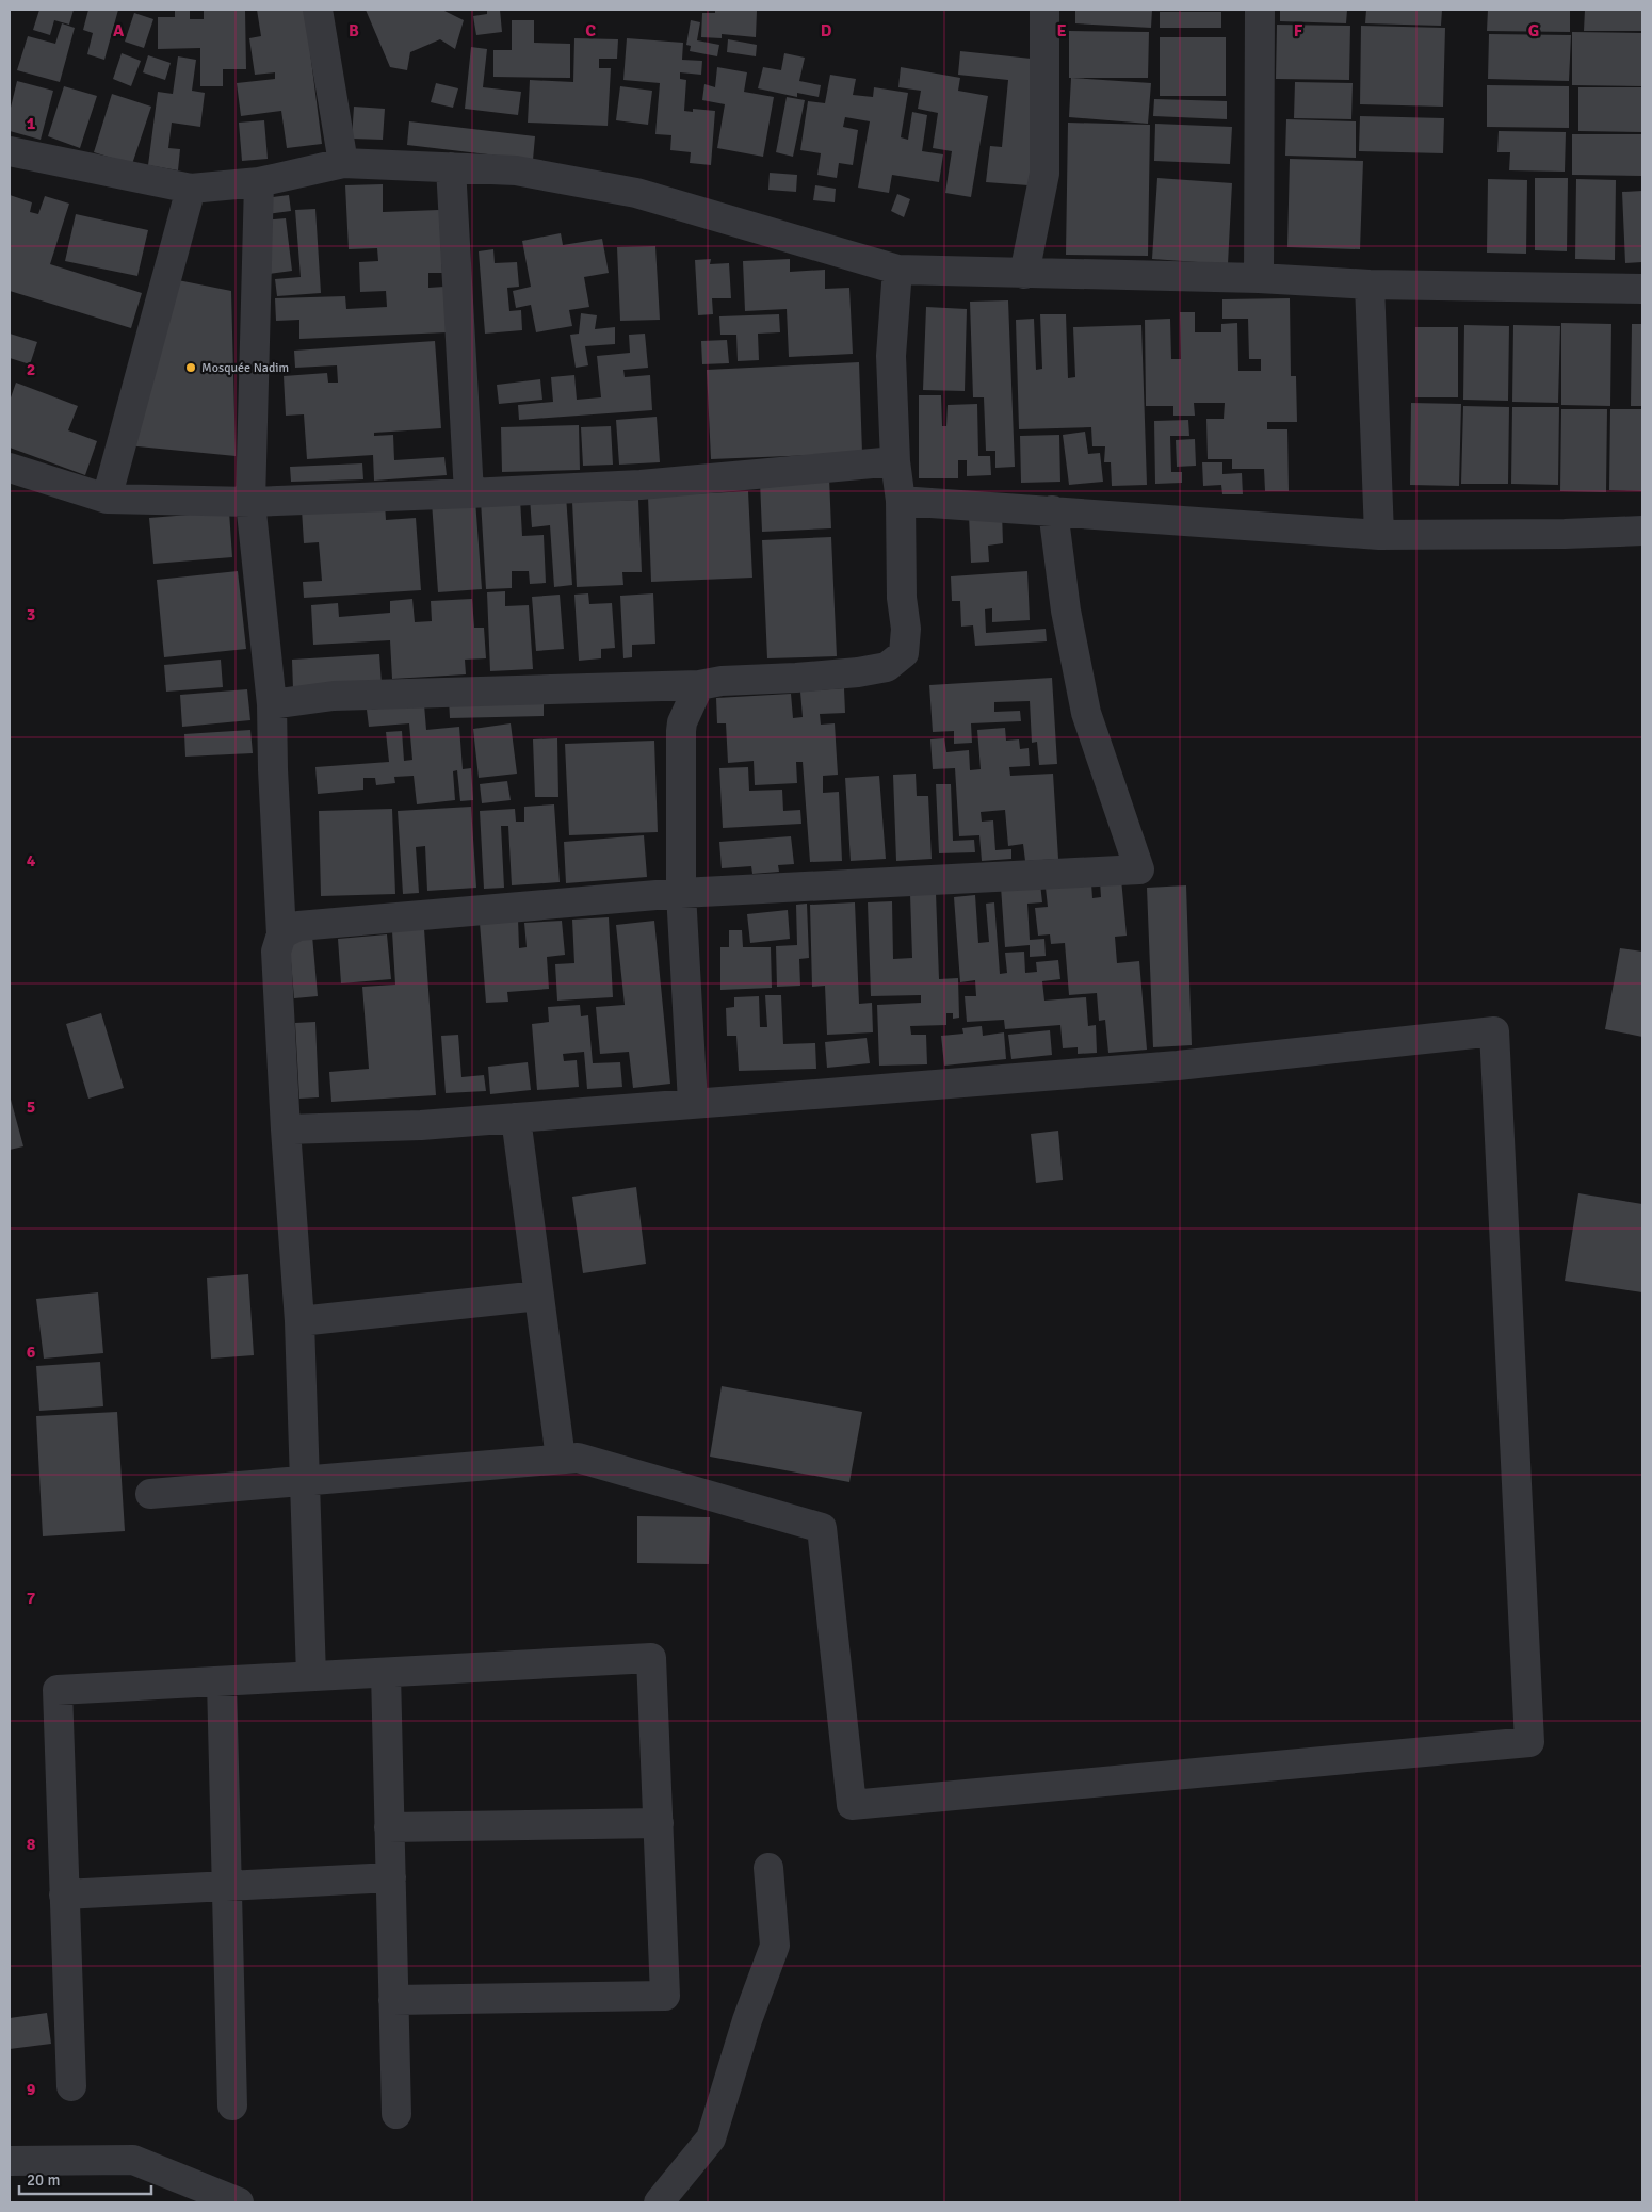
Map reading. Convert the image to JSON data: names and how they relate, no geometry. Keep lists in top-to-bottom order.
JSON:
{
  "places": ["Mosquée Nadim"],
  "scale_bar": "20 m",
  "grid": {
    "columns": [
      "A",
      "B",
      "C",
      "D",
      "E",
      "F",
      "G"
    ],
    "rows": [
      "1",
      "2",
      "3",
      "4",
      "5",
      "6",
      "7",
      "8",
      "9"
    ]
  }
}
